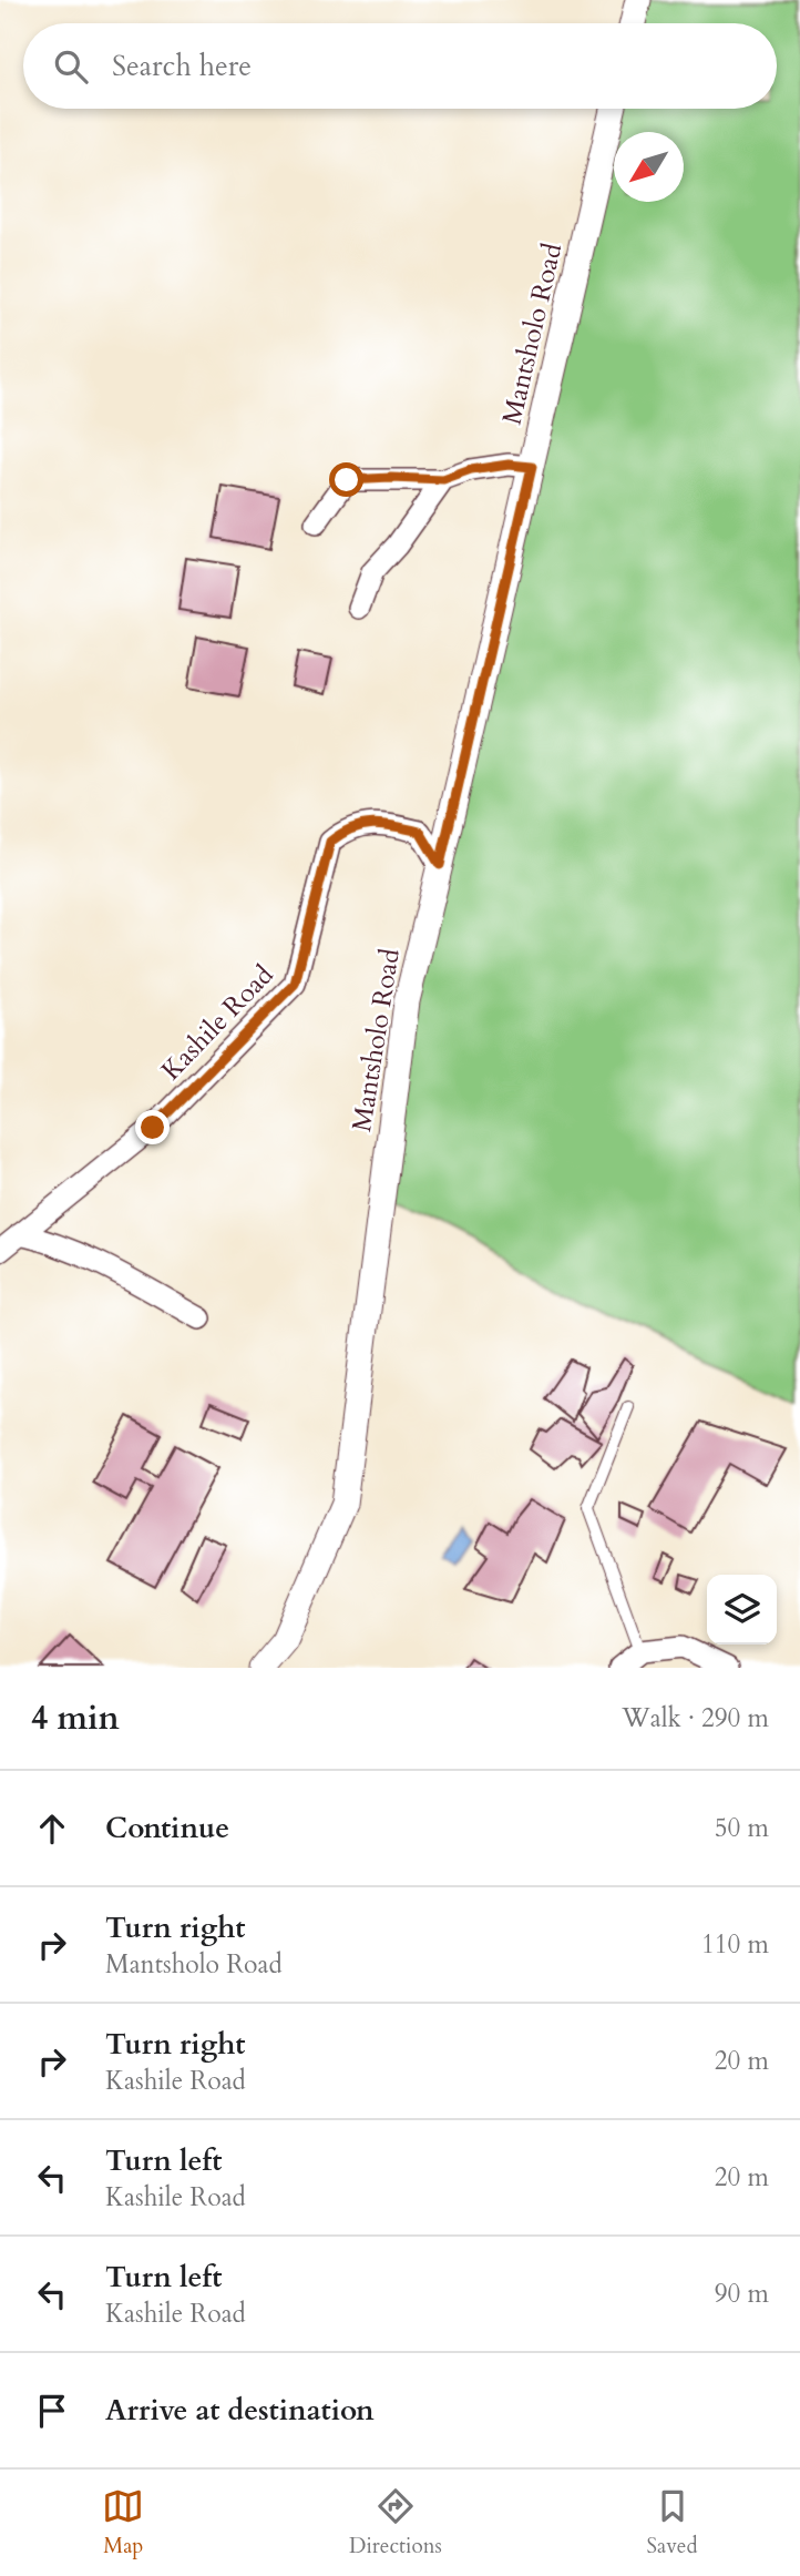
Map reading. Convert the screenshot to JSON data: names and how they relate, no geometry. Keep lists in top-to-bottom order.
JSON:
{
  "streets": {
    "street": ["Mantsholo Road", "Kashile Road"]
  },
  "crossings": [
    ["Mantsholo Road", "Kashile Road"]
  ],
  "north": "bottom left",
  "page": {
    "search": "Search here",
    "heading": ["4 min", "Walk · 290 m"],
    "list": [
      ["Continue", "50 m"],
      ["Turn right", "Mantsholo Road", "110 m"],
      ["Turn right", "Kashile Road", "20 m"],
      ["Turn left", "Kashile Road", "20 m"],
      ["Turn left", "Kashile Road", "90 m"],
      "Arrive at destination"
    ],
    "nav": ["Map", "Directions", "Saved"]
  }
}
